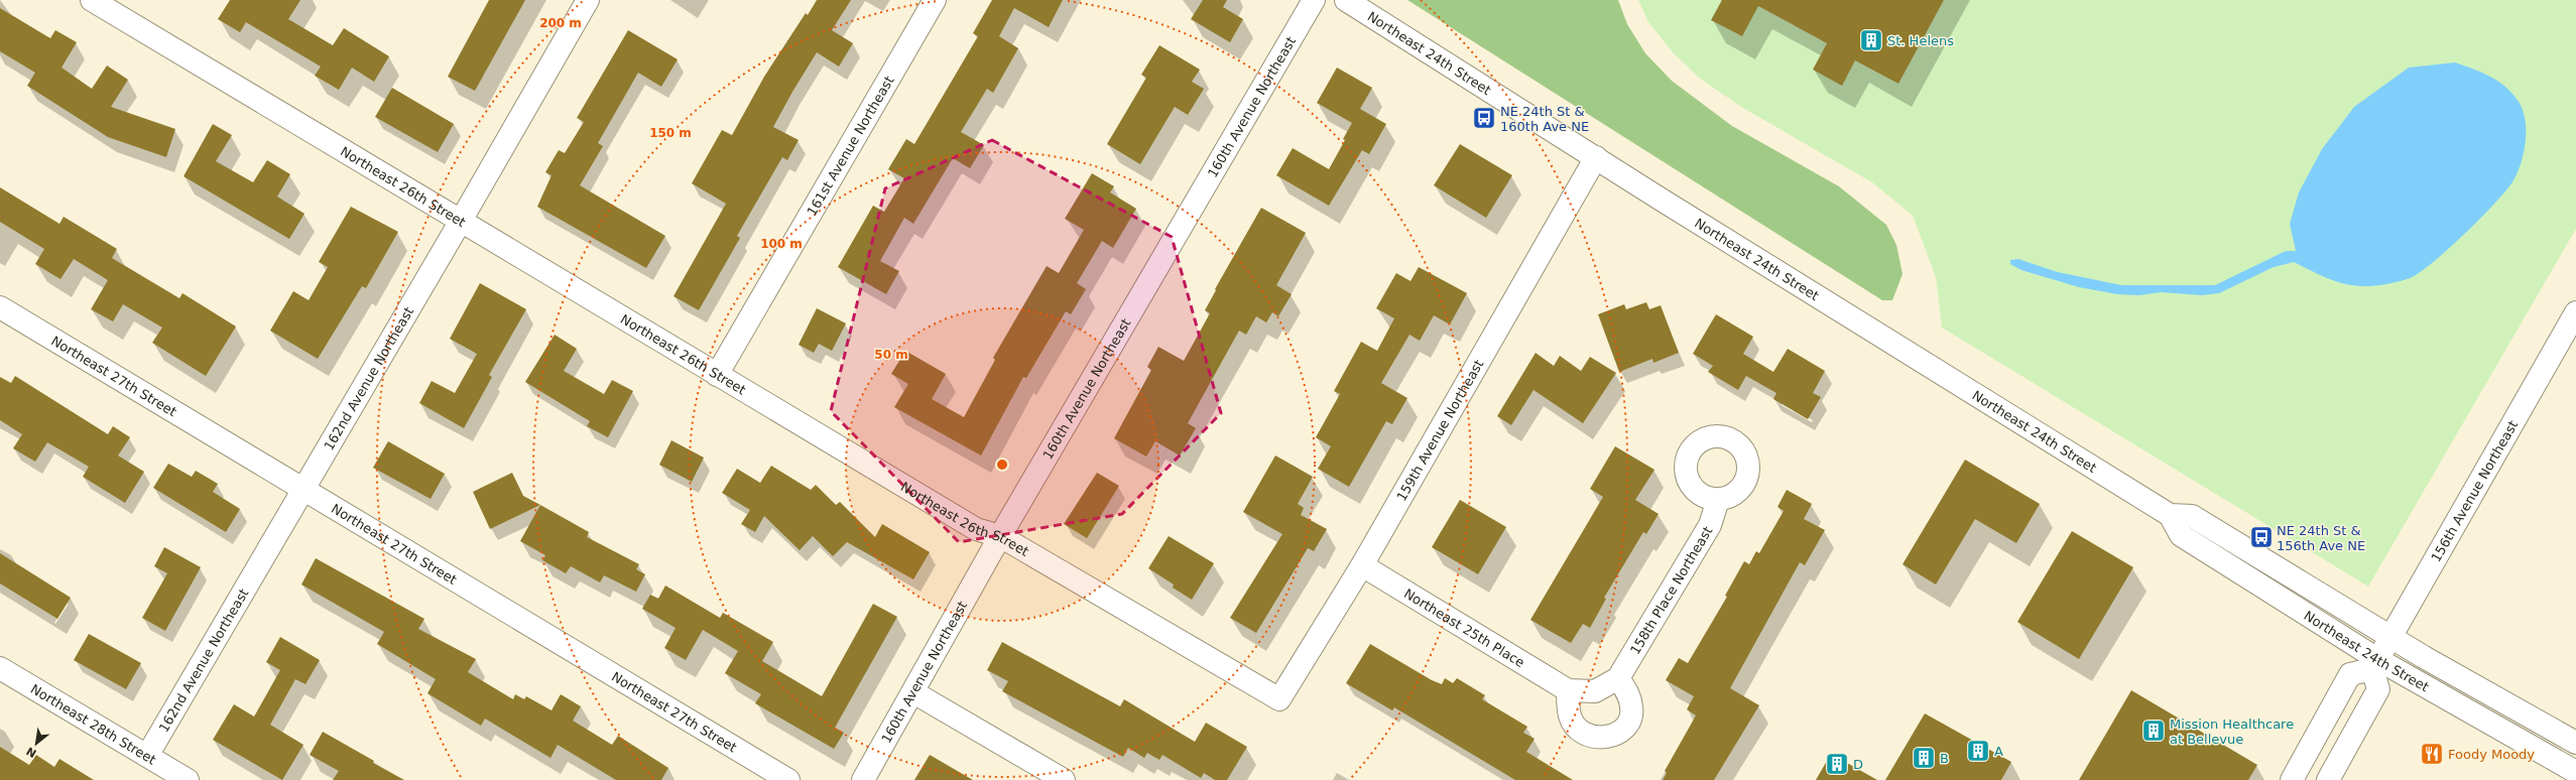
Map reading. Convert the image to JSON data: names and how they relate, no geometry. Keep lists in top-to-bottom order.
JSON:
{
  "streets": {
    "street": [
      "Northeast 24th Street",
      "160th Avenue Northeast",
      "161st Avenue Northeast",
      "Northeast 26th Street",
      "Northeast 27th Street",
      "162nd Avenue Northeast",
      "159th Avenue Northeast",
      "156th Avenue Northeast",
      "158th Place Northeast",
      "Northeast 25th Place",
      "Northeast 28th Street"
    ]
  },
  "crossings": [
    ["Northeast 24th Street", "159th Avenue Northeast"],
    ["Northeast 24th Street", "156th Avenue Northeast"],
    ["160th Avenue Northeast", "Northeast 26th Street"],
    ["161st Avenue Northeast", "Northeast 26th Street"],
    ["Northeast 26th Street", "162nd Avenue Northeast"],
    ["Northeast 26th Street", "159th Avenue Northeast"],
    ["Northeast 27th Street", "162nd Avenue Northeast"],
    ["162nd Avenue Northeast", "Northeast 28th Street"],
    ["159th Avenue Northeast", "Northeast 25th Place"],
    ["158th Place Northeast", "Northeast 25th Place"]
  ],
  "places": {
    "building": [
      "St. Helens",
      "Mission Healthcare at Bellevue",
      "A",
      "B",
      "D"
    ],
    "bus stop": ["NE 24th St & 160th Ave NE", "NE 24th St & 156th Ave NE"],
    "restaurant": ["Foody Moody"]
  },
  "north": "bottom left",
  "rings": [
    "200 m",
    "150 m",
    "100 m",
    "50 m"
  ]
}
